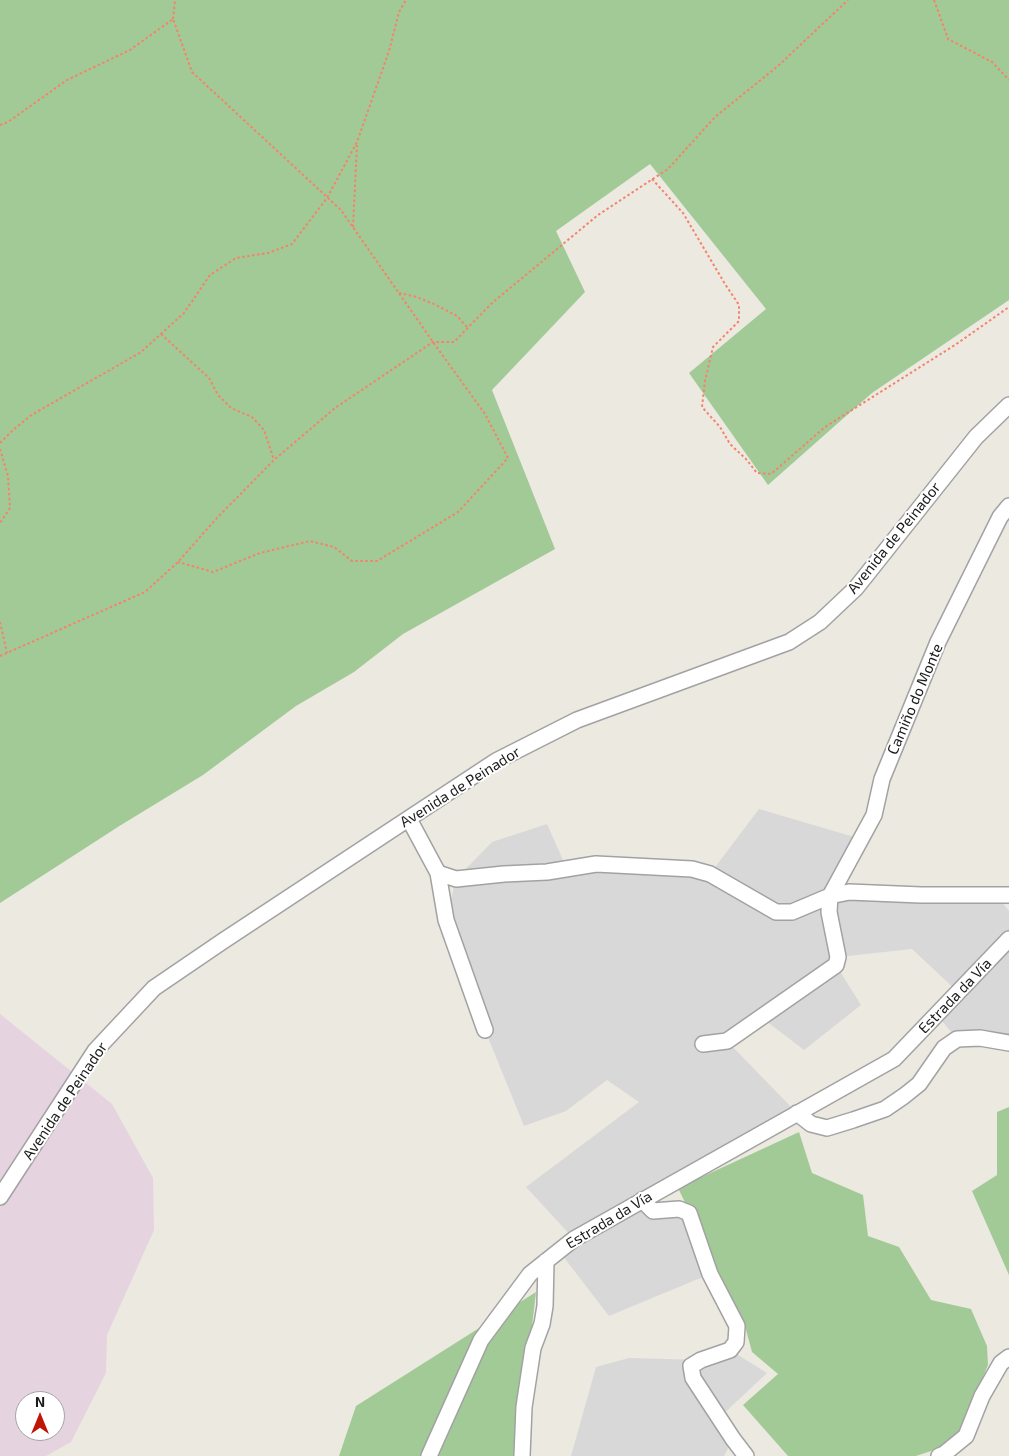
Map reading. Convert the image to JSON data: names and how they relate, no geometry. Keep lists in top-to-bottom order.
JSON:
{
  "streets": {
    "street": ["Avenida de Peinador", "Camiño do Monte", "Estrada da Vía"]
  },
  "north": "top"
}
